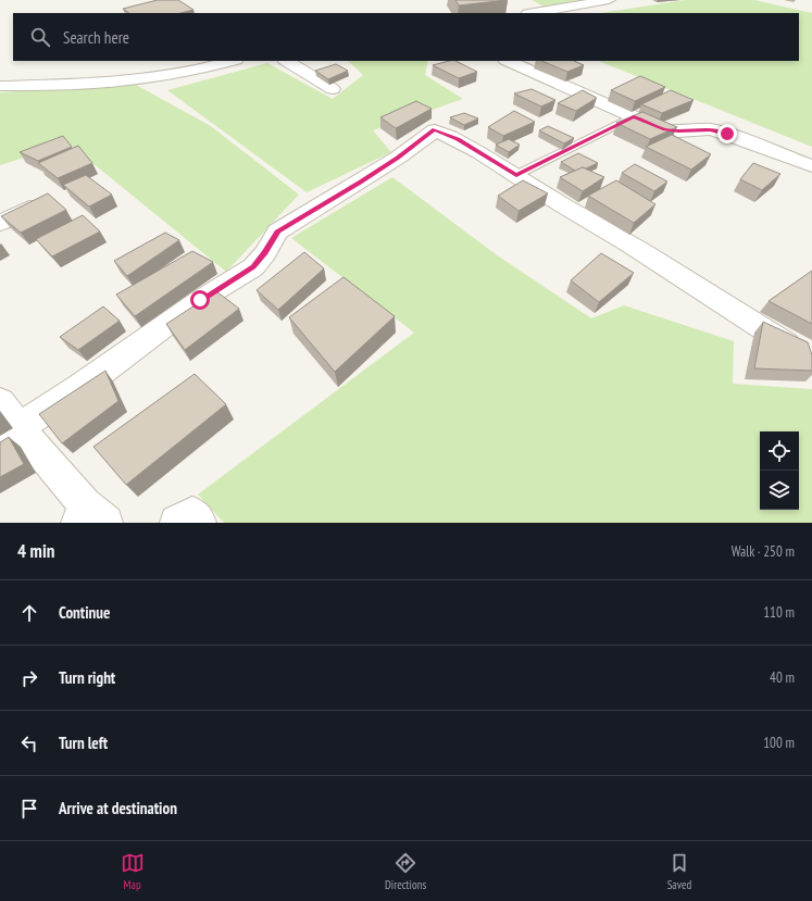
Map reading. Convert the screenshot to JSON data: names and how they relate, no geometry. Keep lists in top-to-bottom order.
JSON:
{
  "page": {
    "search": "Search here",
    "heading": ["4 min", "Walk · 250 m"],
    "list": [
      ["Continue", "110 m"],
      ["Turn right", "40 m"],
      ["Turn left", "100 m"],
      "Arrive at destination"
    ],
    "nav": ["Map", "Directions", "Saved"]
  }
}
